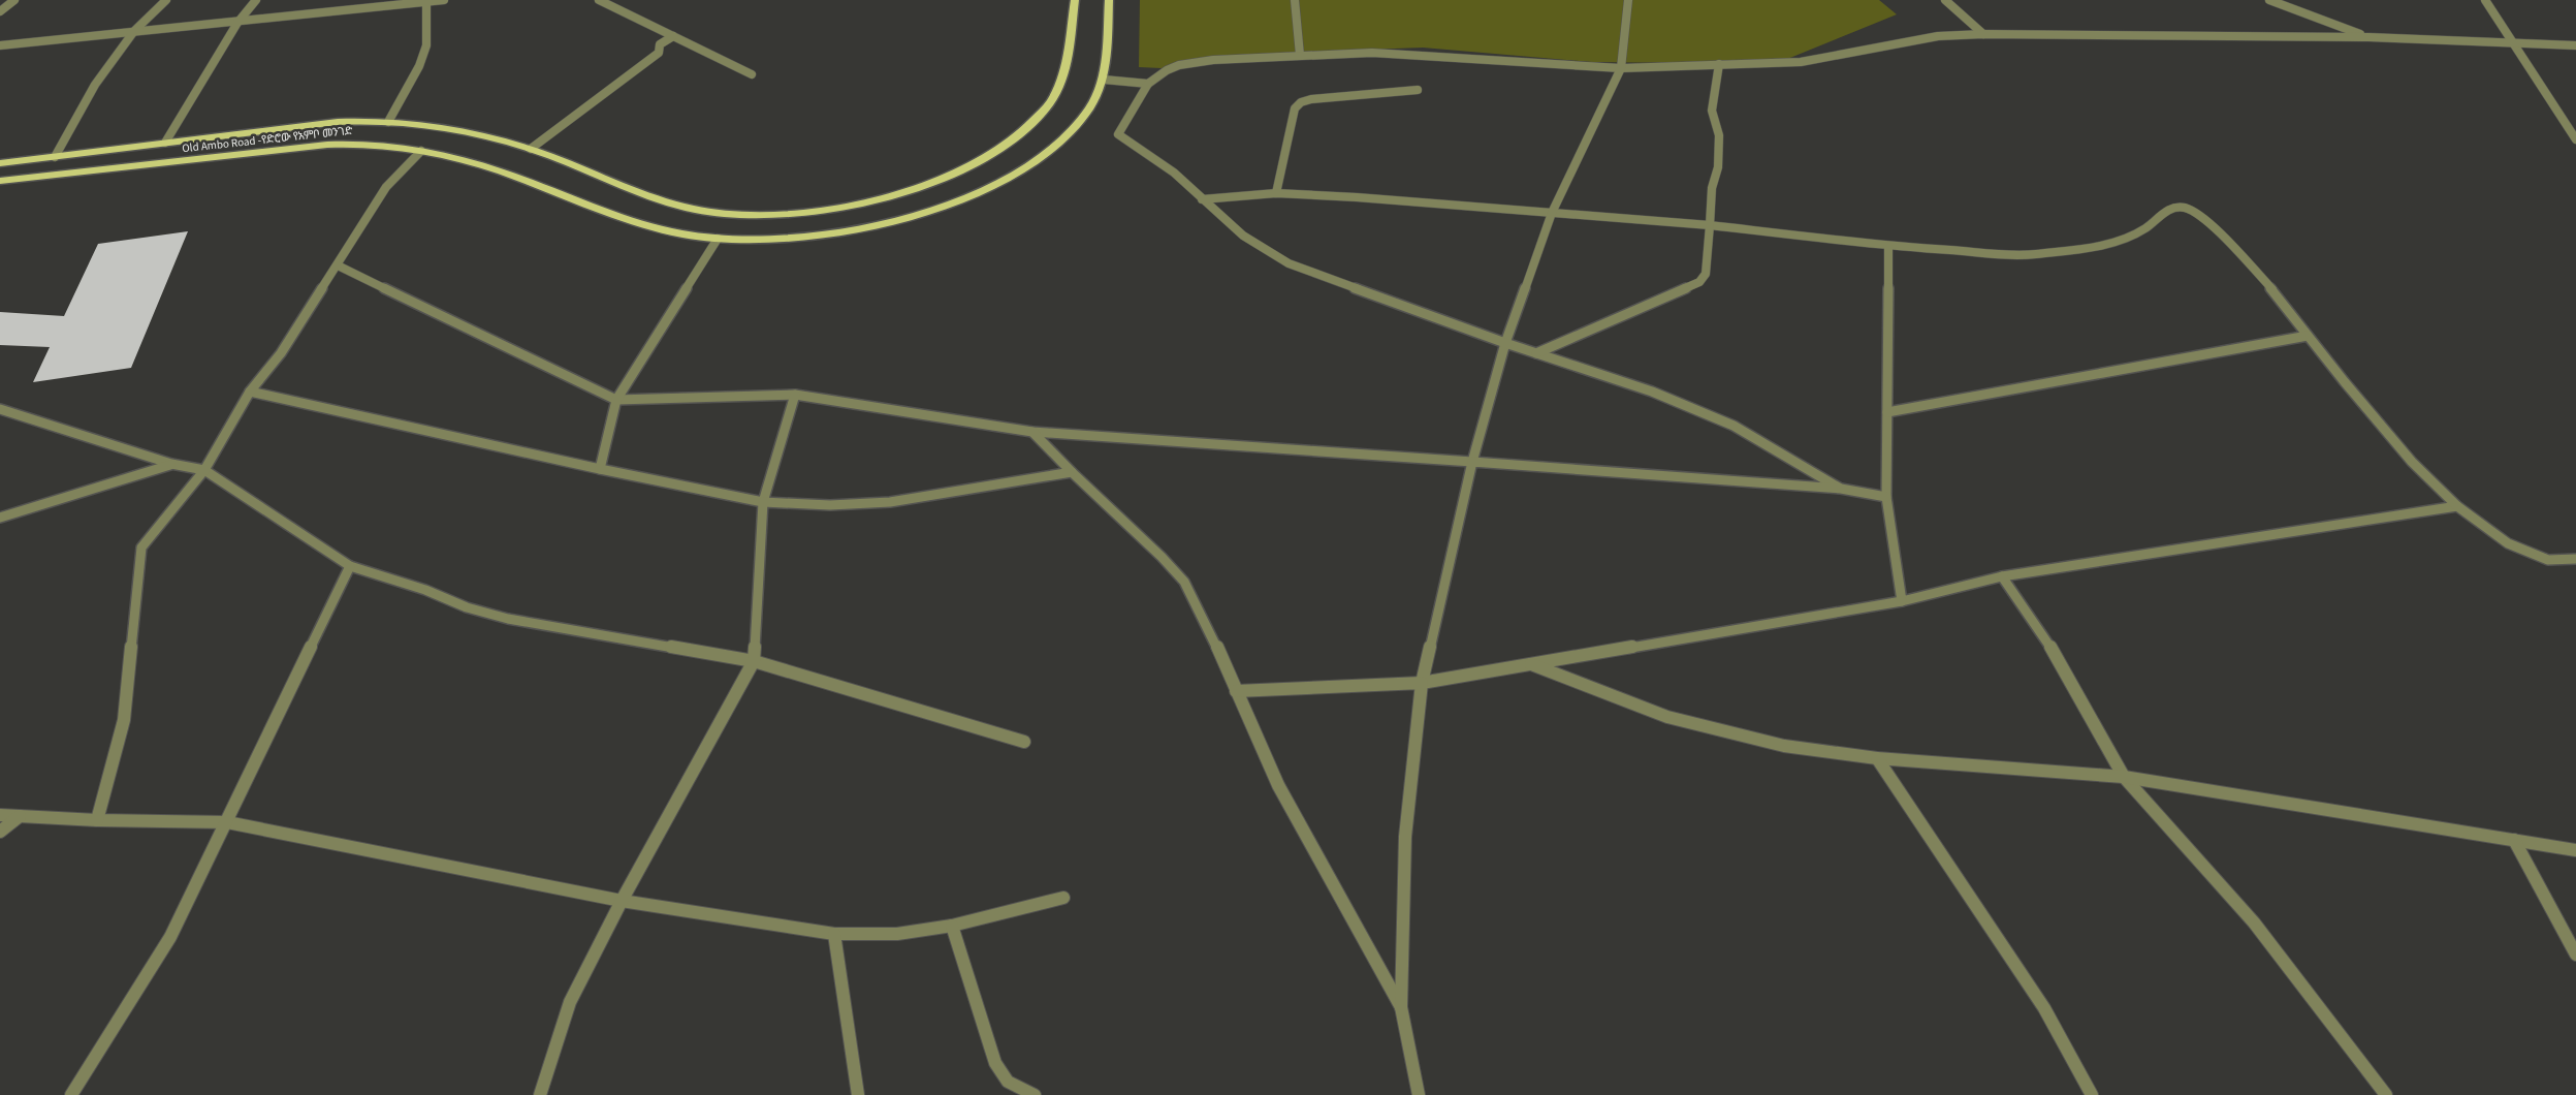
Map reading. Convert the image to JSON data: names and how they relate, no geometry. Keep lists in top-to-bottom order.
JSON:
{
  "streets": {
    "main road": ["Old Ambo Road -የድሮው የአምቦ መንገድ"]
  }
}
